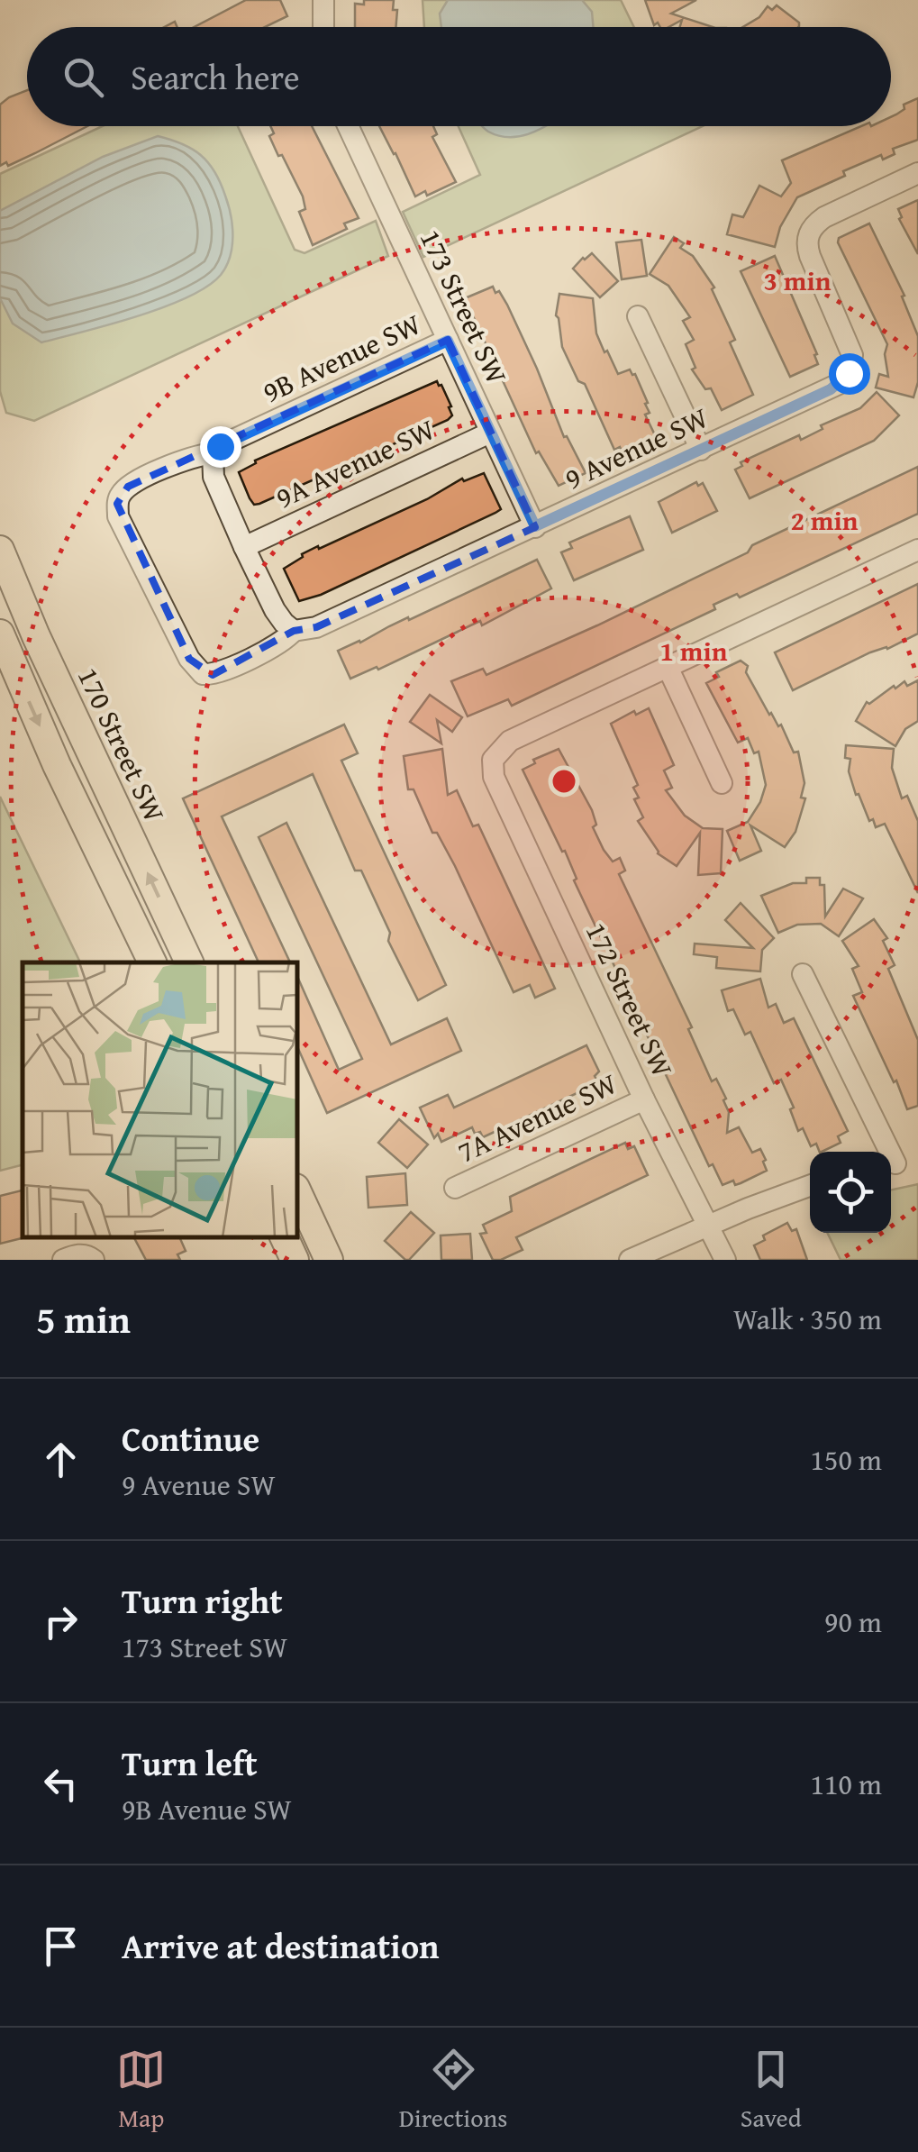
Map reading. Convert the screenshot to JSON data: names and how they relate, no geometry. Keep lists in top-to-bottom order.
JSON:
{
  "streets": {
    "main road": ["170 Street SW"],
    "street": [
      "173 Street SW",
      "9B Avenue SW",
      "9 Avenue SW",
      "9A Avenue SW",
      "172 Street SW",
      "7A Avenue SW"
    ]
  },
  "crossings": [
    ["173 Street SW", "9B Avenue SW"],
    ["173 Street SW", "9 Avenue SW"],
    ["173 Street SW", "9A Avenue SW"],
    ["9B Avenue SW", "9 Avenue SW"],
    ["172 Street SW", "7A Avenue SW"]
  ],
  "page": {
    "search": "Search here",
    "heading": ["5 min", "Walk · 350 m"],
    "list": [
      ["Continue", "9 Avenue SW", "150 m"],
      ["Turn right", "173 Street SW", "90 m"],
      ["Turn left", "9B Avenue SW", "110 m"],
      "Arrive at destination"
    ],
    "nav": ["Map", "Directions", "Saved"]
  },
  "rings": ["3 min", "2 min", "1 min"]
}
